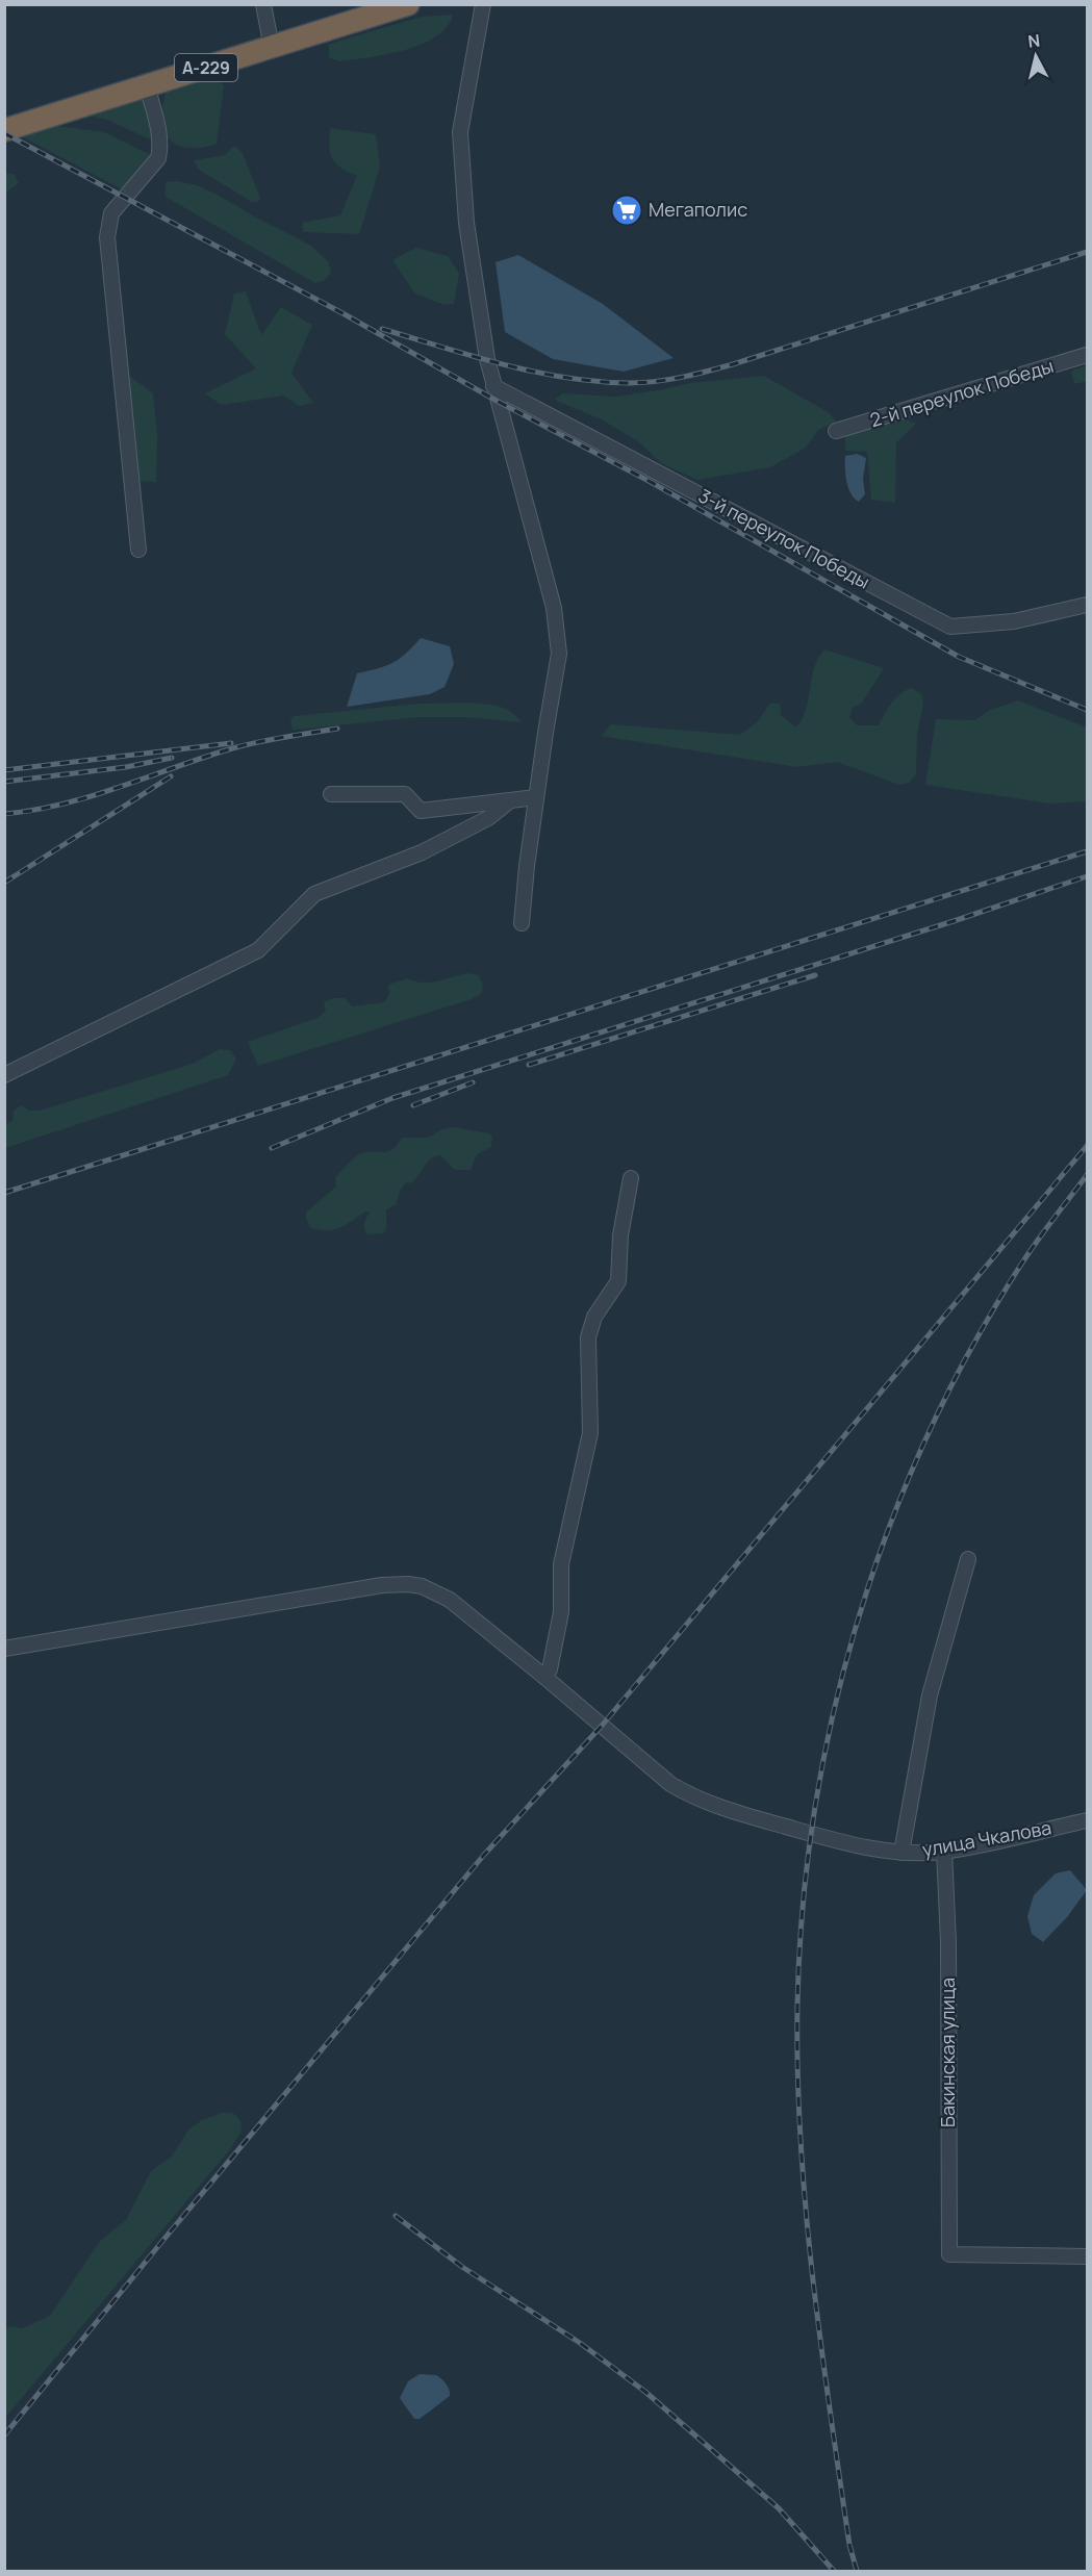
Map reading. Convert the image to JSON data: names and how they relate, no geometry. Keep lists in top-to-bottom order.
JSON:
{
  "streets": {
    "highway": ["А-229"],
    "street": [
      "2-й переулок Победы",
      "3-й переулок Победы",
      "улица Чкалова",
      "Бакинская улица"
    ]
  },
  "crossings": [
    ["улица Чкалова", "Бакинская улица"]
  ],
  "places": {
    "supermarket": ["Мегаполис"]
  },
  "north": "top"
}
